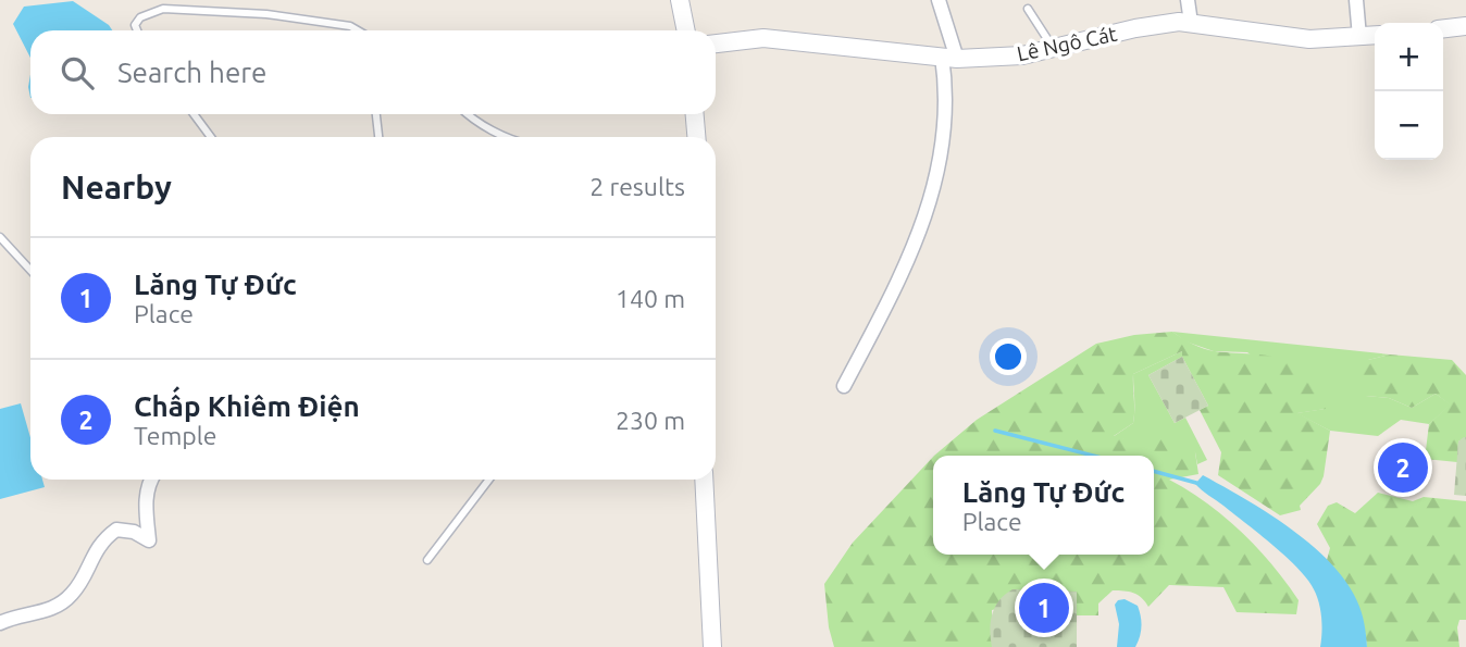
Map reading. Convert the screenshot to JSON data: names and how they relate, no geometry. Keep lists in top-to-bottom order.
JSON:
{
  "streets": {
    "street": ["Lê Ngô Cát"]
  },
  "page": {
    "map_buttons": ["+", "−"],
    "search": "Search here",
    "heading": ["Nearby", "2 results"],
    "list": [
      {
        "mark": "1",
        "name": "Lăng Tự Đức",
        "note": "Place",
        "value": "140 m"
      },
      {
        "mark": "2",
        "name": "Chấp Khiêm Điện",
        "note": "Temple",
        "value": "230 m"
      }
    ],
    "pins": ["2", "1"],
    "popup": ["Lăng Tự Đức", "Place"]
  }
}
